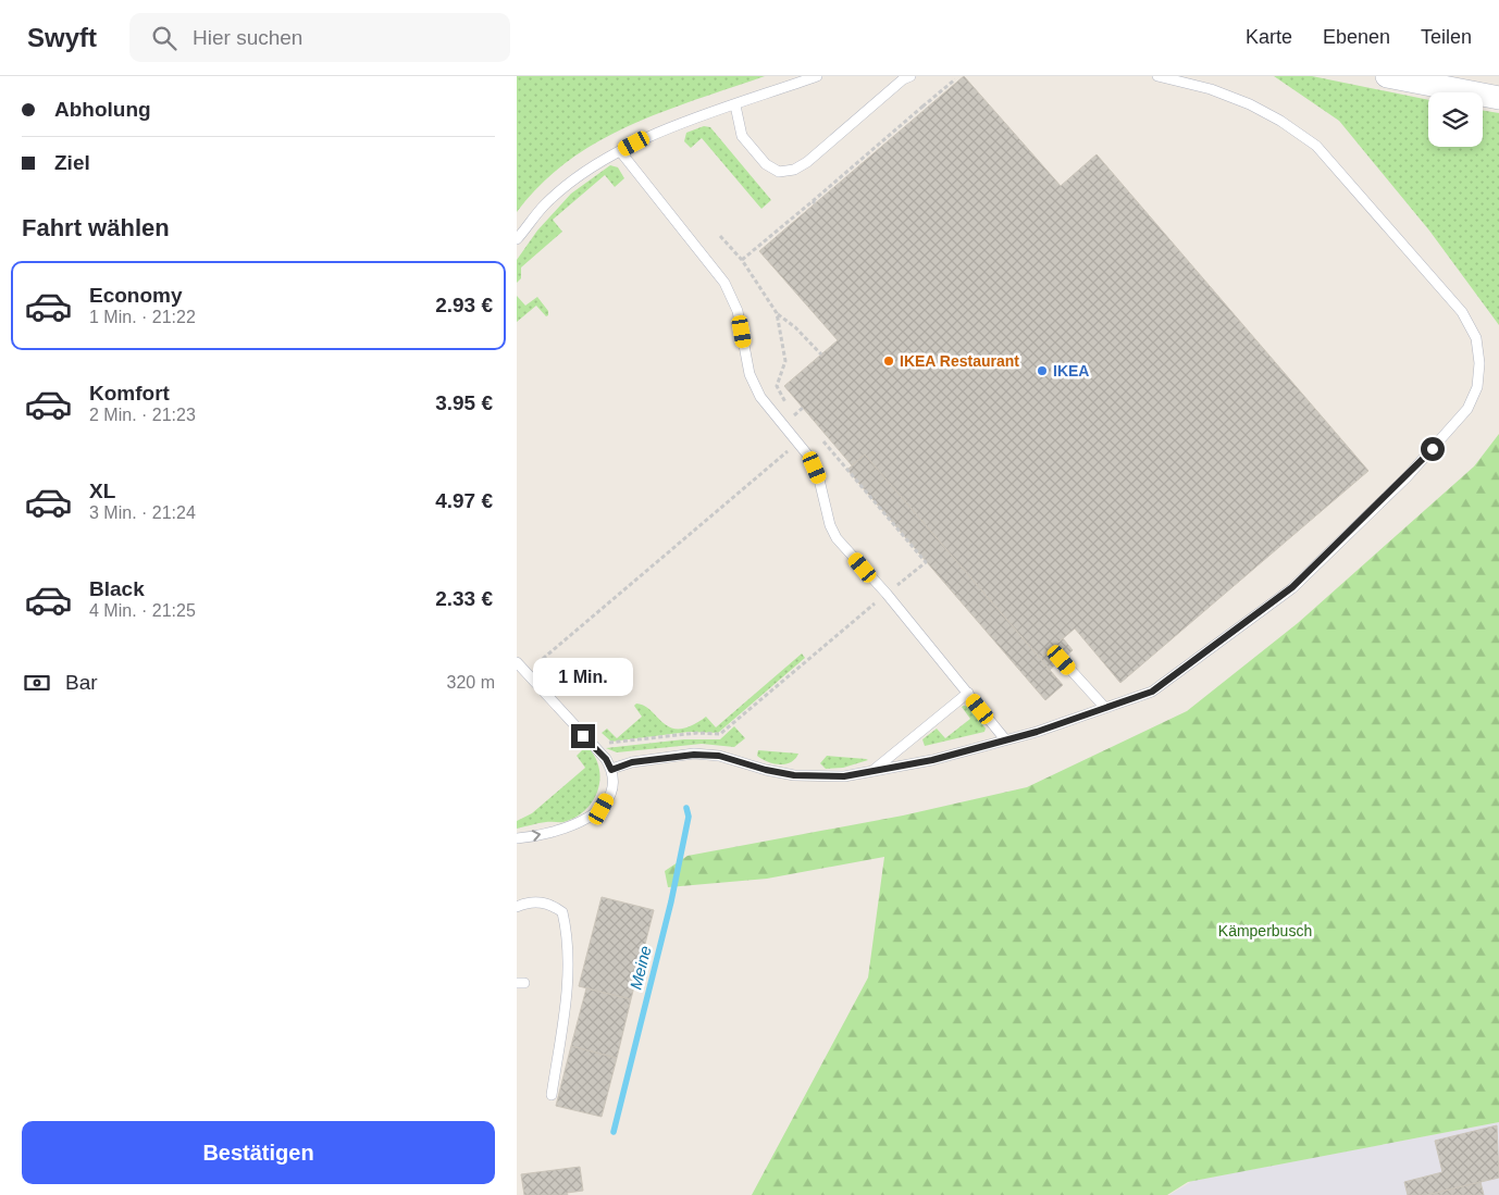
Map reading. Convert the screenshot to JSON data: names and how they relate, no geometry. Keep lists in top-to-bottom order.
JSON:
{
  "water": ["Meine"],
  "parks": ["Kämperbusch"],
  "places": ["IKEA Restaurant", "IKEA"],
  "page": {
    "header": "Swyft",
    "search": "Hier suchen",
    "nav": ["Karte", "Ebenen", "Teilen"],
    "banner": ["Abholung", "Ziel"],
    "heading": "Fahrt wählen",
    "list": [
      {
        "name": "Economy",
        "note": "1 Min. · 21:22",
        "value": "2.93 €"
      },
      {
        "name": "Komfort",
        "note": "2 Min. · 21:23",
        "value": "3.95 €"
      },
      {
        "name": "XL",
        "note": "3 Min. · 21:24",
        "value": "4.97 €"
      },
      {
        "name": "Black",
        "note": "4 Min. · 21:25",
        "value": "2.33 €"
      }
    ],
    "pay": ["Bar", "320 m"],
    "bubble": "1 Min.",
    "buttons": "Bestätigen"
  }
}
